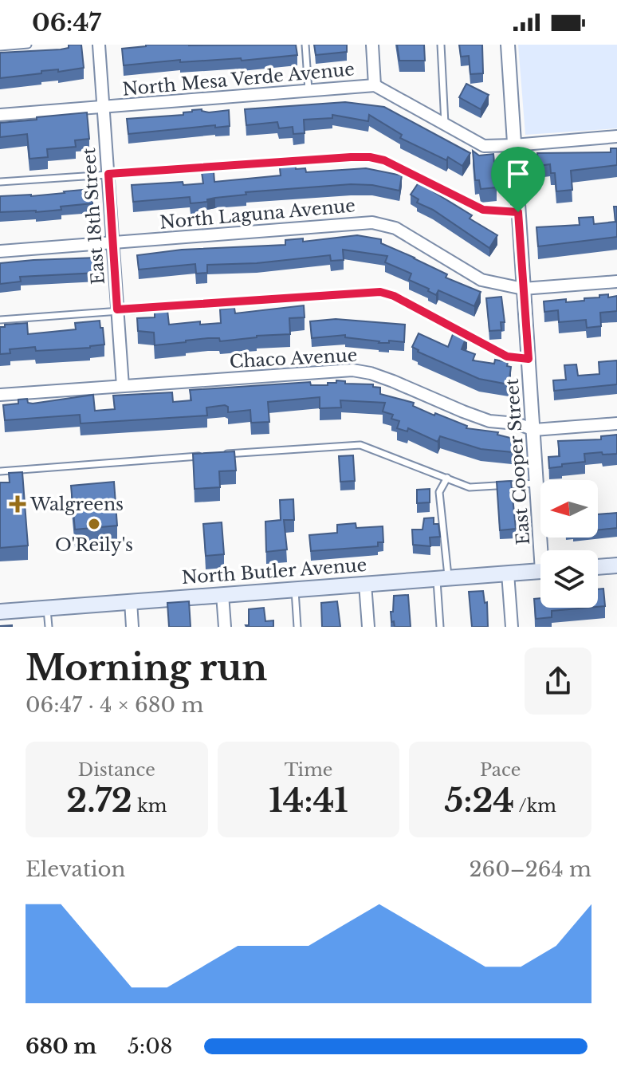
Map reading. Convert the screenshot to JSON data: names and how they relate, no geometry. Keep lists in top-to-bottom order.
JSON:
{
  "streets": {
    "main road": ["North Butler Avenue"],
    "street": [
      "North Mesa Verde Avenue",
      "North Laguna Avenue",
      "East 18th Street",
      "Chaco Avenue",
      "East Cooper Street"
    ]
  },
  "crossings": [
    ["North Mesa Verde Avenue", "East 18th Street"],
    ["North Mesa Verde Avenue", "East Cooper Street"],
    ["North Laguna Avenue", "East 18th Street"],
    ["North Laguna Avenue", "East Cooper Street"],
    ["East 18th Street", "Chaco Avenue"],
    ["Chaco Avenue", "East Cooper Street"]
  ],
  "places": {
    "health": ["Walgreens"],
    "other": ["O'Reily's"]
  },
  "north": "left",
  "page": {
    "status": "06:47",
    "heading": ["Morning run", "06:47 · 4 × 680 m"],
    "stats": [
      ["Distance", "2.72 km"],
      ["Time", "14:41"],
      ["Pace", "5:24 /km"]
    ],
    "chart": ["Elevation", "260–264 m"],
    "list": [
      {
        "name": "680 m",
        "note": "5:08"
      }
    ]
  }
}
